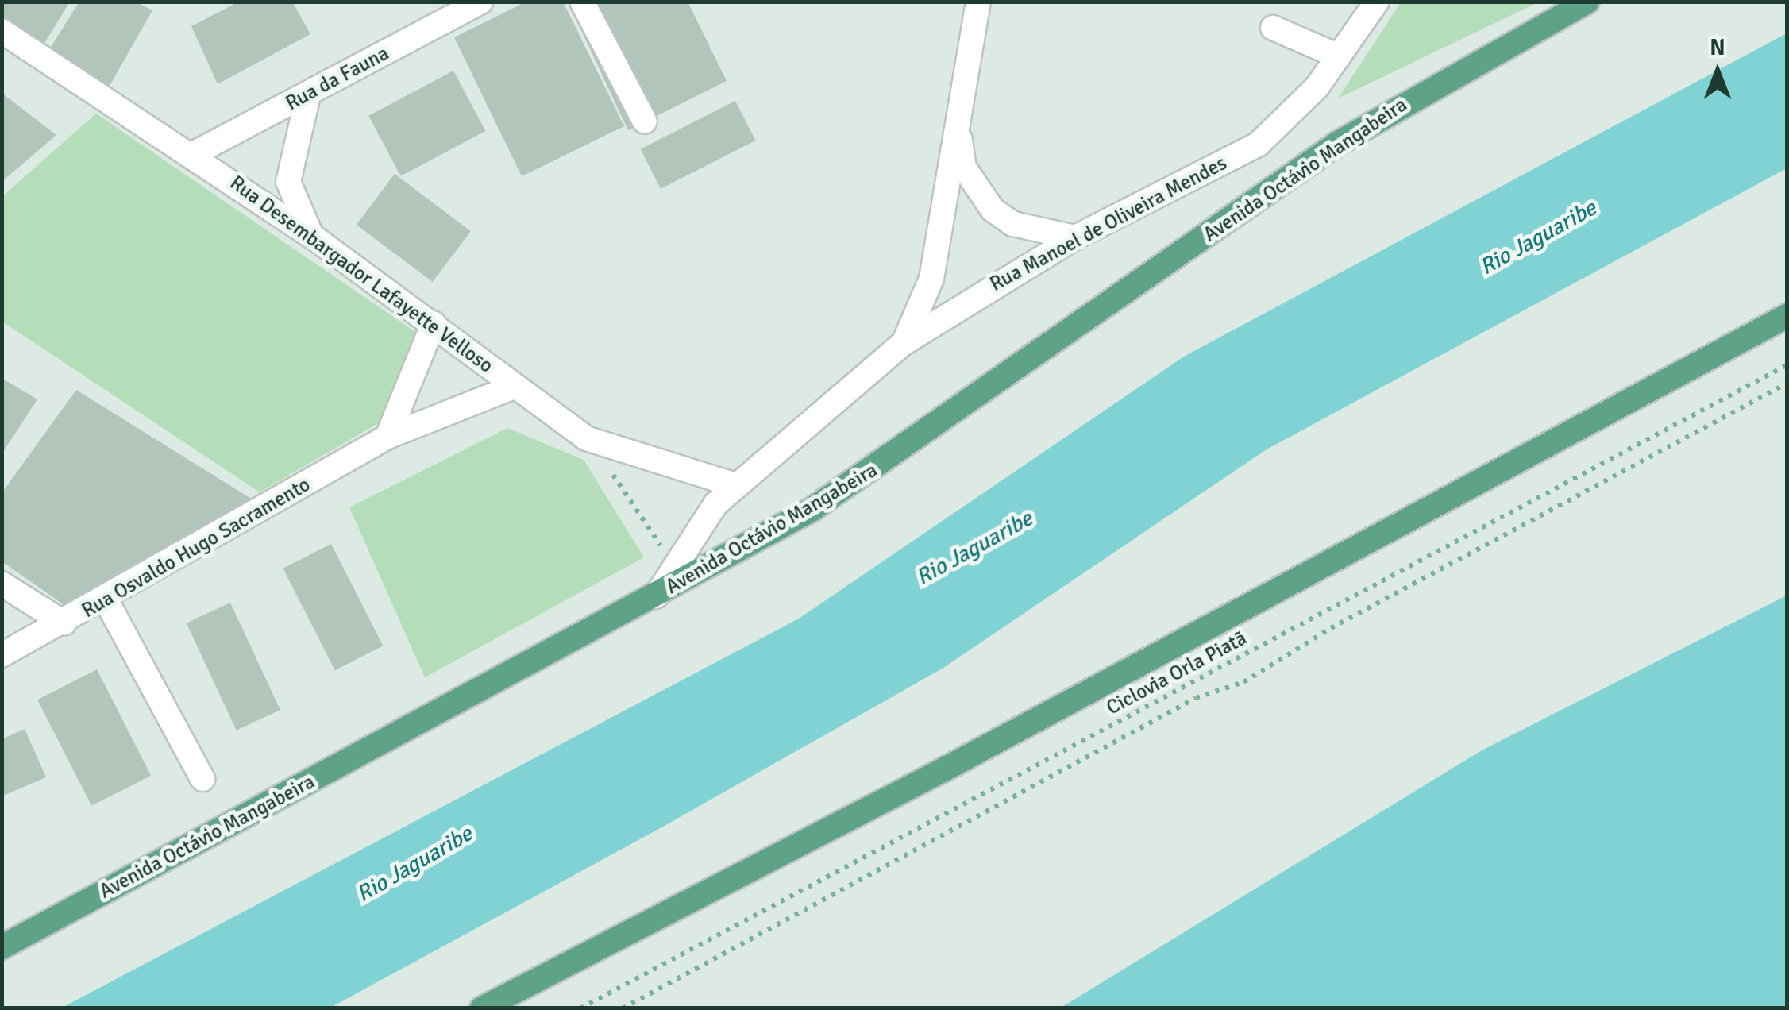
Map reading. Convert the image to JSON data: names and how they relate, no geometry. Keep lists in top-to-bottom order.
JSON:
{
  "streets": {
    "main road": ["Avenida Octávio Mangabeira"],
    "street": [
      "Rua da Fauna",
      "Rua Manoel de Oliveira Mendes",
      "Rua Desembargador Lafayette Velloso",
      "Rua Osvaldo Hugo Sacramento"
    ],
    "path": ["Ciclovia Orla Piatã"]
  },
  "crossings": [
    ["Rua da Fauna", "Rua Desembargador Lafayette Velloso"],
    ["Avenida Octávio Mangabeira", "Rua Manoel de Oliveira Mendes"],
    ["Rua Manoel de Oliveira Mendes", "Rua Desembargador Lafayette Velloso"],
    ["Rua Desembargador Lafayette Velloso", "Rua Osvaldo Hugo Sacramento"]
  ],
  "water": ["Rio Jaguaribe"],
  "north": "top"
}
